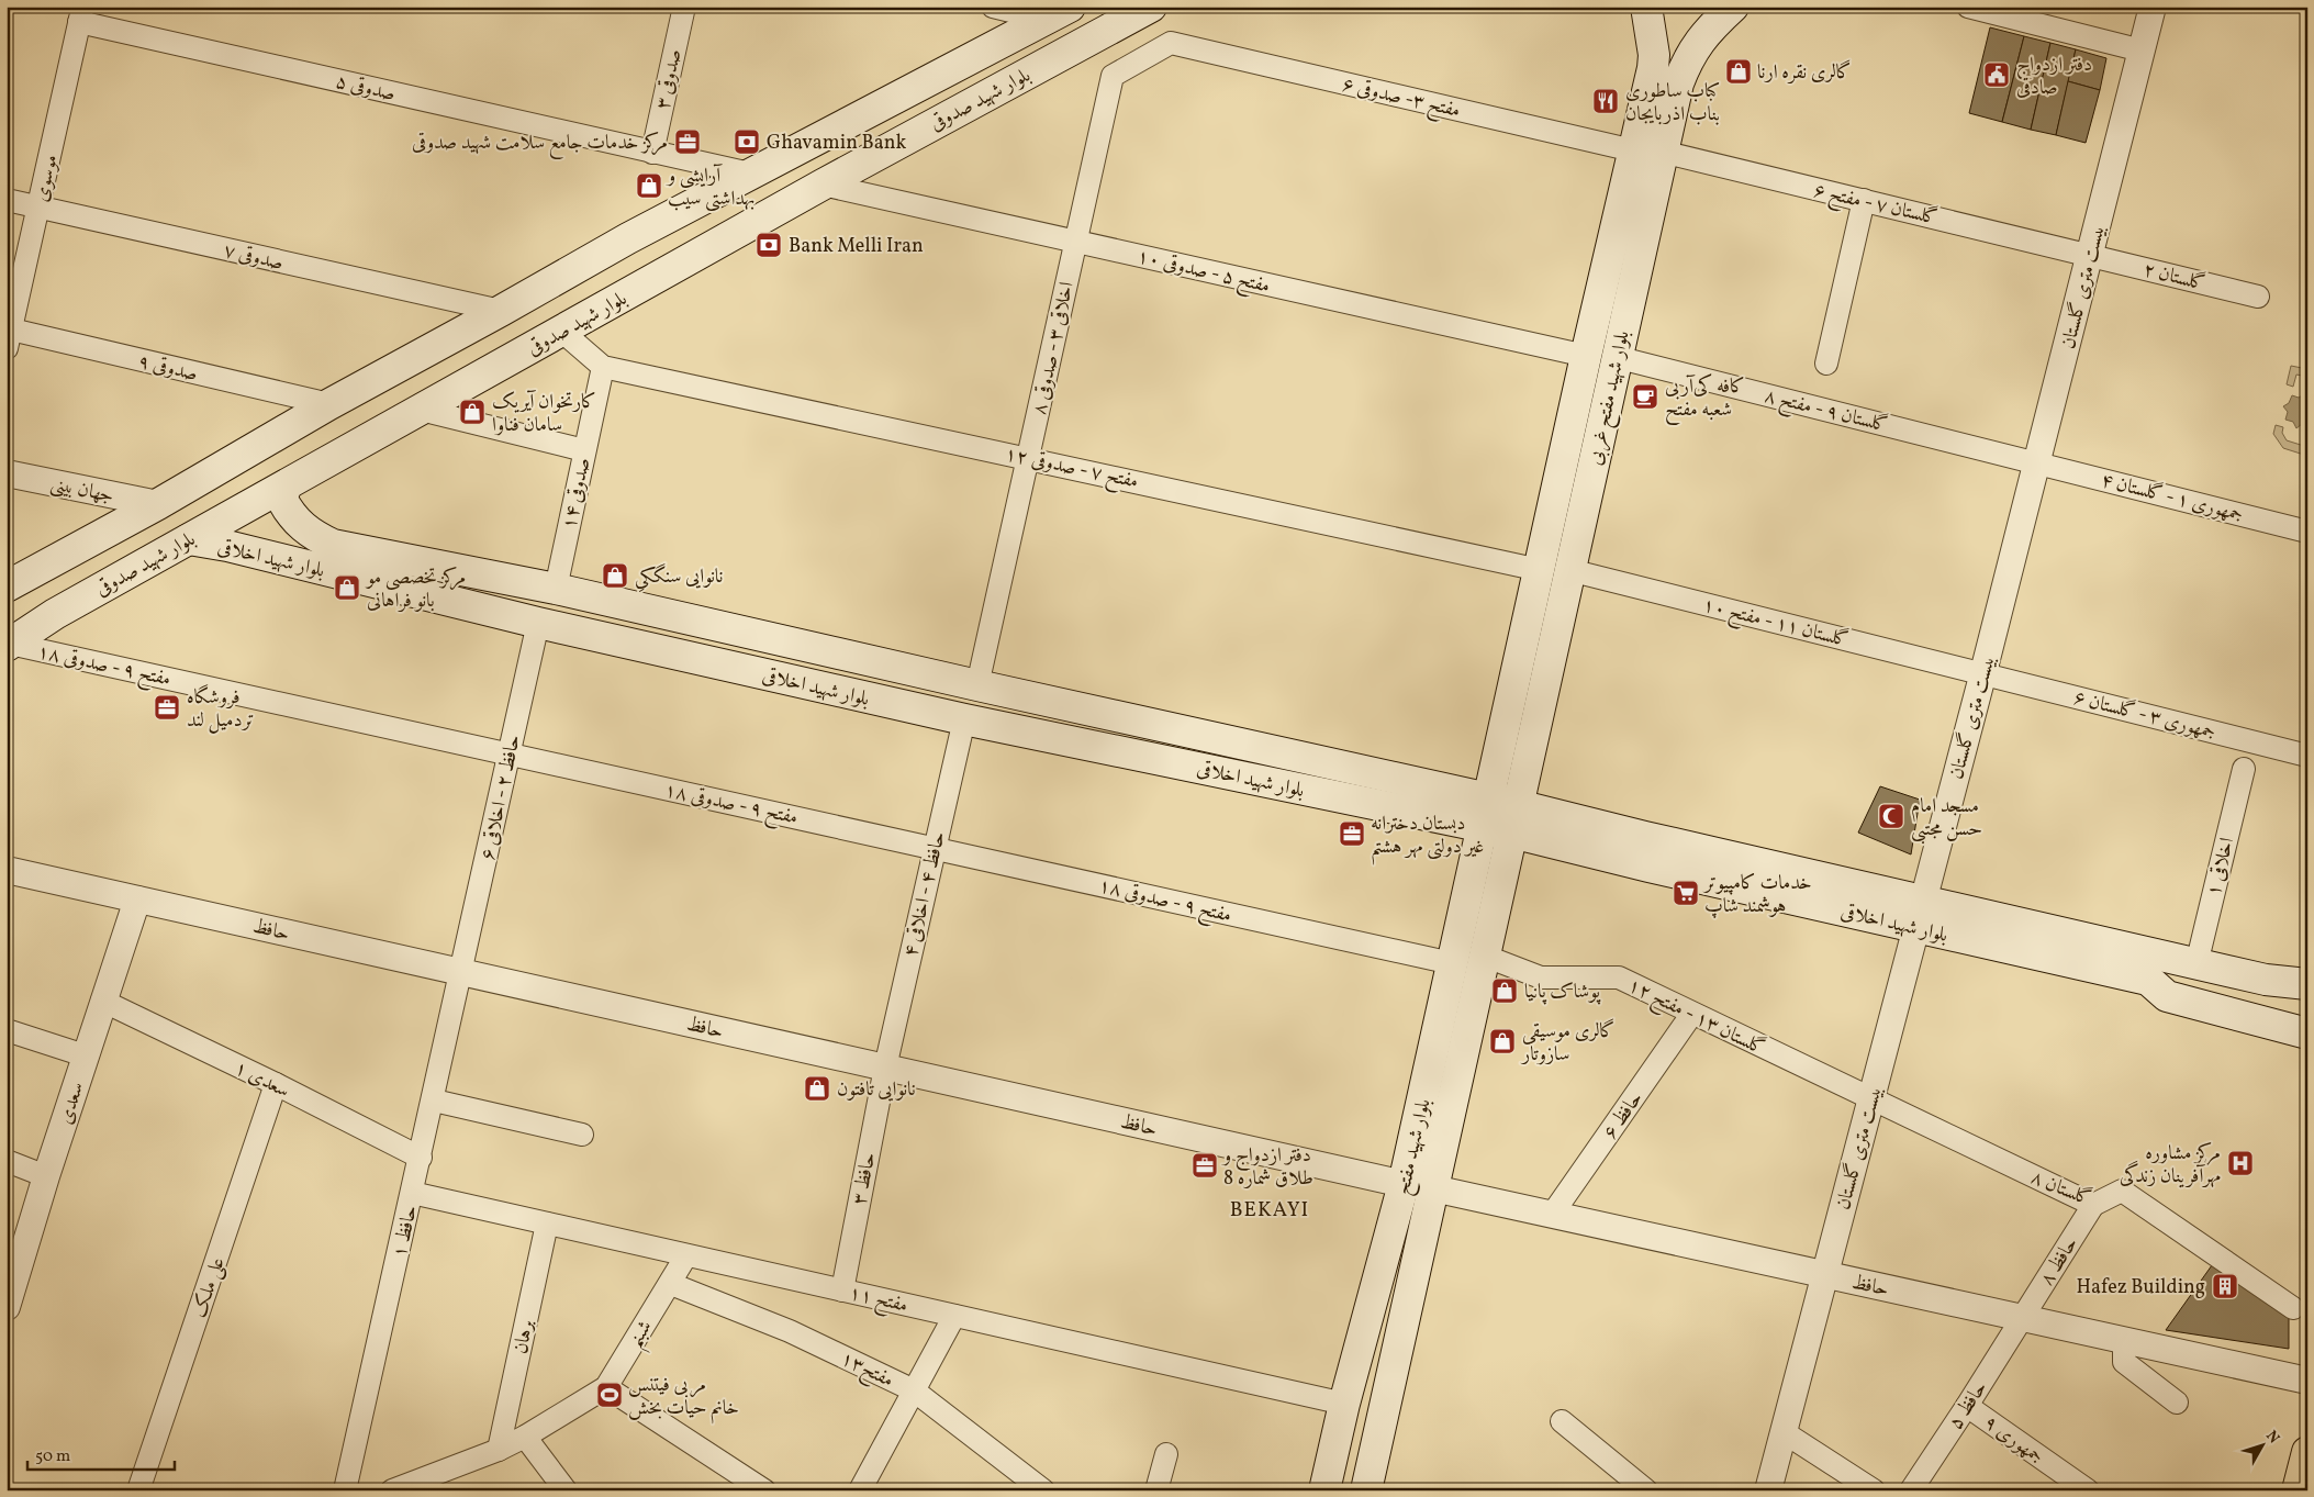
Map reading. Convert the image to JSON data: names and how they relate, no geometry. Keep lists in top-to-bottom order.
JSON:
{
  "streets": {
    "main road": [
      "بلوار شهید صدوقی",
      "بلوار شهید مفتح غربی",
      "بلوار شهید اخلاقی",
      "بلوار شهید مفتح"
    ],
    "street": [
      "صدوقی ۳",
      "صدوقی ۵",
      "مفتح ۳- صدوقی ۶",
      "موسوی",
      "گلستان ۷ - مفتح ۶",
      "صدوقی ۷",
      "مفتح ۵ - صدوقی ۱۰",
      "گلستان ۲",
      "بیست متری گلستان",
      "اخلاقی ۳ - صدوقی ۸",
      "صدوقی ۹",
      "گلستان ۹ - مفتح ۸",
      "مفتح ۷ - صدوقی ۱۲",
      "جهان بینی",
      "صدوقی ۱۴",
      "جمهوری ۱ - گلستان ۴",
      "گلستان ۱۱ - مفتح ۱۰",
      "مفتح ۹ - صدوقی ۱۸",
      "جمهوری ۳ - گلستان ۶",
      "حافظ ۲ - اخلاقی ۶",
      "اخلاقی ۱",
      "حافظ ۴ - اخلاقی ۴",
      "حافظ",
      "گلستان ۱۳ - مفتح ۱۲",
      "سعدی ۱",
      "سعدی",
      "حافظ ۶",
      "حافظ ۳",
      "گلستان ۸",
      "حافظ ۱",
      "حافظ ۸",
      "علی ملک",
      "مفتح ۱۱",
      "شبنم",
      "برهان",
      "مفتح۱۳",
      "حافظ ۵",
      "جمهوری ۹"
    ]
  },
  "crossings": [
    ["صدوقی ۳", "صدوقی ۵"],
    ["صدوقی ۵", "بلوار شهید صدوقی"],
    ["صدوقی ۵", "موسوی"],
    ["مفتح ۳- صدوقی ۶", "اخلاقی ۳ - صدوقی ۸"],
    ["مفتح ۳- صدوقی ۶", "بلوار شهید مفتح غربی"],
    ["بلوار شهید صدوقی", "صدوقی ۷"],
    ["بلوار شهید صدوقی", "مفتح ۵ - صدوقی ۱۰"],
    ["بلوار شهید صدوقی", "صدوقی ۹"],
    ["بلوار شهید صدوقی", "جهان بینی"],
    ["بلوار شهید صدوقی", "بلوار شهید اخلاقی"],
    ["بلوار شهید صدوقی", "مفتح ۹ - صدوقی ۱۸"],
    ["موسوی", "صدوقی ۷"],
    ["موسوی", "صدوقی ۹"],
    ["گلستان ۷ - مفتح ۶", "گلستان ۲"],
    ["گلستان ۷ - مفتح ۶", "بیست متری گلستان"],
    ["گلستان ۷ - مفتح ۶", "بلوار شهید مفتح غربی"],
    ["مفتح ۵ - صدوقی ۱۰", "اخلاقی ۳ - صدوقی ۸"],
    ["مفتح ۵ - صدوقی ۱۰", "بلوار شهید مفتح غربی"],
    ["گلستان ۲", "بیست متری گلستان"],
    ["بیست متری گلستان", "گلستان ۹ - مفتح ۸"],
    ["بیست متری گلستان", "جمهوری ۱ - گلستان ۴"],
    ["بیست متری گلستان", "بلوار شهید اخلاقی"],
    ["بیست متری گلستان", "گلستان ۱۱ - مفتح ۱۰"],
    ["بیست متری گلستان", "جمهوری ۳ - گلستان ۶"],
    ["بیست متری گلستان", "حافظ"],
    ["بیست متری گلستان", "گلستان ۱۳ - مفتح ۱۲"],
    ["بیست متری گلستان", "گلستان ۸"],
    ["اخلاقی ۳ - صدوقی ۸", "مفتح ۷ - صدوقی ۱۲"],
    ["اخلاقی ۳ - صدوقی ۸", "بلوار شهید اخلاقی"],
    ["بلوار شهید مفتح غربی", "گلستان ۹ - مفتح ۸"],
    ["بلوار شهید مفتح غربی", "مفتح ۷ - صدوقی ۱۲"],
    ["بلوار شهید مفتح غربی", "بلوار شهید اخلاقی"],
    ["بلوار شهید مفتح غربی", "گلستان ۱۱ - مفتح ۱۰"],
    ["بلوار شهید مفتح غربی", "بلوار شهید مفتح"],
    ["گلستان ۹ - مفتح ۸", "جمهوری ۱ - گلستان ۴"],
    ["مفتح ۷ - صدوقی ۱۲", "صدوقی ۱۴"],
    ["صدوقی ۱۴", "بلوار شهید اخلاقی"],
    ["بلوار شهید اخلاقی", "حافظ ۲ - اخلاقی ۶"],
    ["بلوار شهید اخلاقی", "اخلاقی ۱"],
    ["بلوار شهید اخلاقی", "حافظ ۴ - اخلاقی ۴"],
    ["بلوار شهید اخلاقی", "بلوار شهید مفتح"],
    ["گلستان ۱۱ - مفتح ۱۰", "جمهوری ۳ - گلستان ۶"],
    ["مفتح ۹ - صدوقی ۱۸", "حافظ ۲ - اخلاقی ۶"],
    ["مفتح ۹ - صدوقی ۱۸", "حافظ ۴ - اخلاقی ۴"],
    ["مفتح ۹ - صدوقی ۱۸", "بلوار شهید مفتح"],
    ["حافظ ۲ - اخلاقی ۶", "حافظ"],
    ["حافظ ۲ - اخلاقی ۶", "حافظ ۱"],
    ["حافظ ۴ - اخلاقی ۴", "حافظ"],
    ["حافظ ۴ - اخلاقی ۴", "حافظ ۳"],
    ["حافظ", "سعدی"],
    ["حافظ", "حافظ ۶"],
    ["حافظ", "بلوار شهید مفتح"],
    ["حافظ", "حافظ ۳"],
    ["حافظ", "حافظ ۱"],
    ["حافظ", "حافظ ۸"],
    ["حافظ", "حافظ ۵"],
    ["گلستان ۱۳ - مفتح ۱۲", "حافظ ۶"],
    ["گلستان ۱۳ - مفتح ۱۲", "بلوار شهید مفتح"],
    ["گلستان ۱۳ - مفتح ۱۲", "گلستان ۸"],
    ["سعدی ۱", "سعدی"],
    ["سعدی ۱", "حافظ ۱"],
    ["سعدی ۱", "علی ملک"],
    ["بلوار شهید مفتح", "مفتح ۱۱"],
    ["حافظ ۳", "مفتح ۱۱"],
    ["گلستان ۸", "حافظ ۸"],
    ["حافظ ۱", "مفتح ۱۱"],
    ["حافظ ۸", "حافظ ۵"],
    ["مفتح ۱۱", "شبنم"],
    ["مفتح ۱۱", "برهان"],
    ["شبنم", "برهان"],
    ["شبنم", "مفتح۱۳"],
    ["حافظ ۵", "جمهوری ۹"]
  ],
  "districts": ["BEKAYI"],
  "places": {
    "shop": [
      "گالری نقره ارنا",
      "آرایشی و بهداشتی سیب",
      "کارتخوان آیریک سامان فناوا",
      "نانوایی سنگکیِ",
      "مرکز تخصصی مو بانو فراهانی",
      "پوشاک پانیا",
      "گالری موسیقی سازوتار",
      "نانوایی تافتون"
    ],
    "public building": ["دفتر ازدواج صادقی"],
    "restaurant": ["کباب ساطوری بناب اذربایجان"],
    "office": [
      "مرکز خدمات جامع سلامت شهید صدوقی",
      "فروشگاه تردمیل لند",
      "دبستان دخترانه غیر دولتی مهر هشتم",
      "دفتر ازدواج و طلاق شماره 8"
    ],
    "bank": ["Ghavamin Bank", "Bank Melli Iran"],
    "cafe": ["کافه کی‌آربی شعبه مفتح"],
    "mosque": ["مسجد امام حسن مجتبی"],
    "supermarket": ["خدمات کامپیوتر هوشمند شاپ"],
    "hospital": ["مرکز مشاوره مهرآفرینان زندگی"],
    "building": ["Hafez Building"],
    "sports": ["مربی فیتنس خانم حیات بخش"]
  },
  "scale_bar": "50 m",
  "north": "top right"
}
